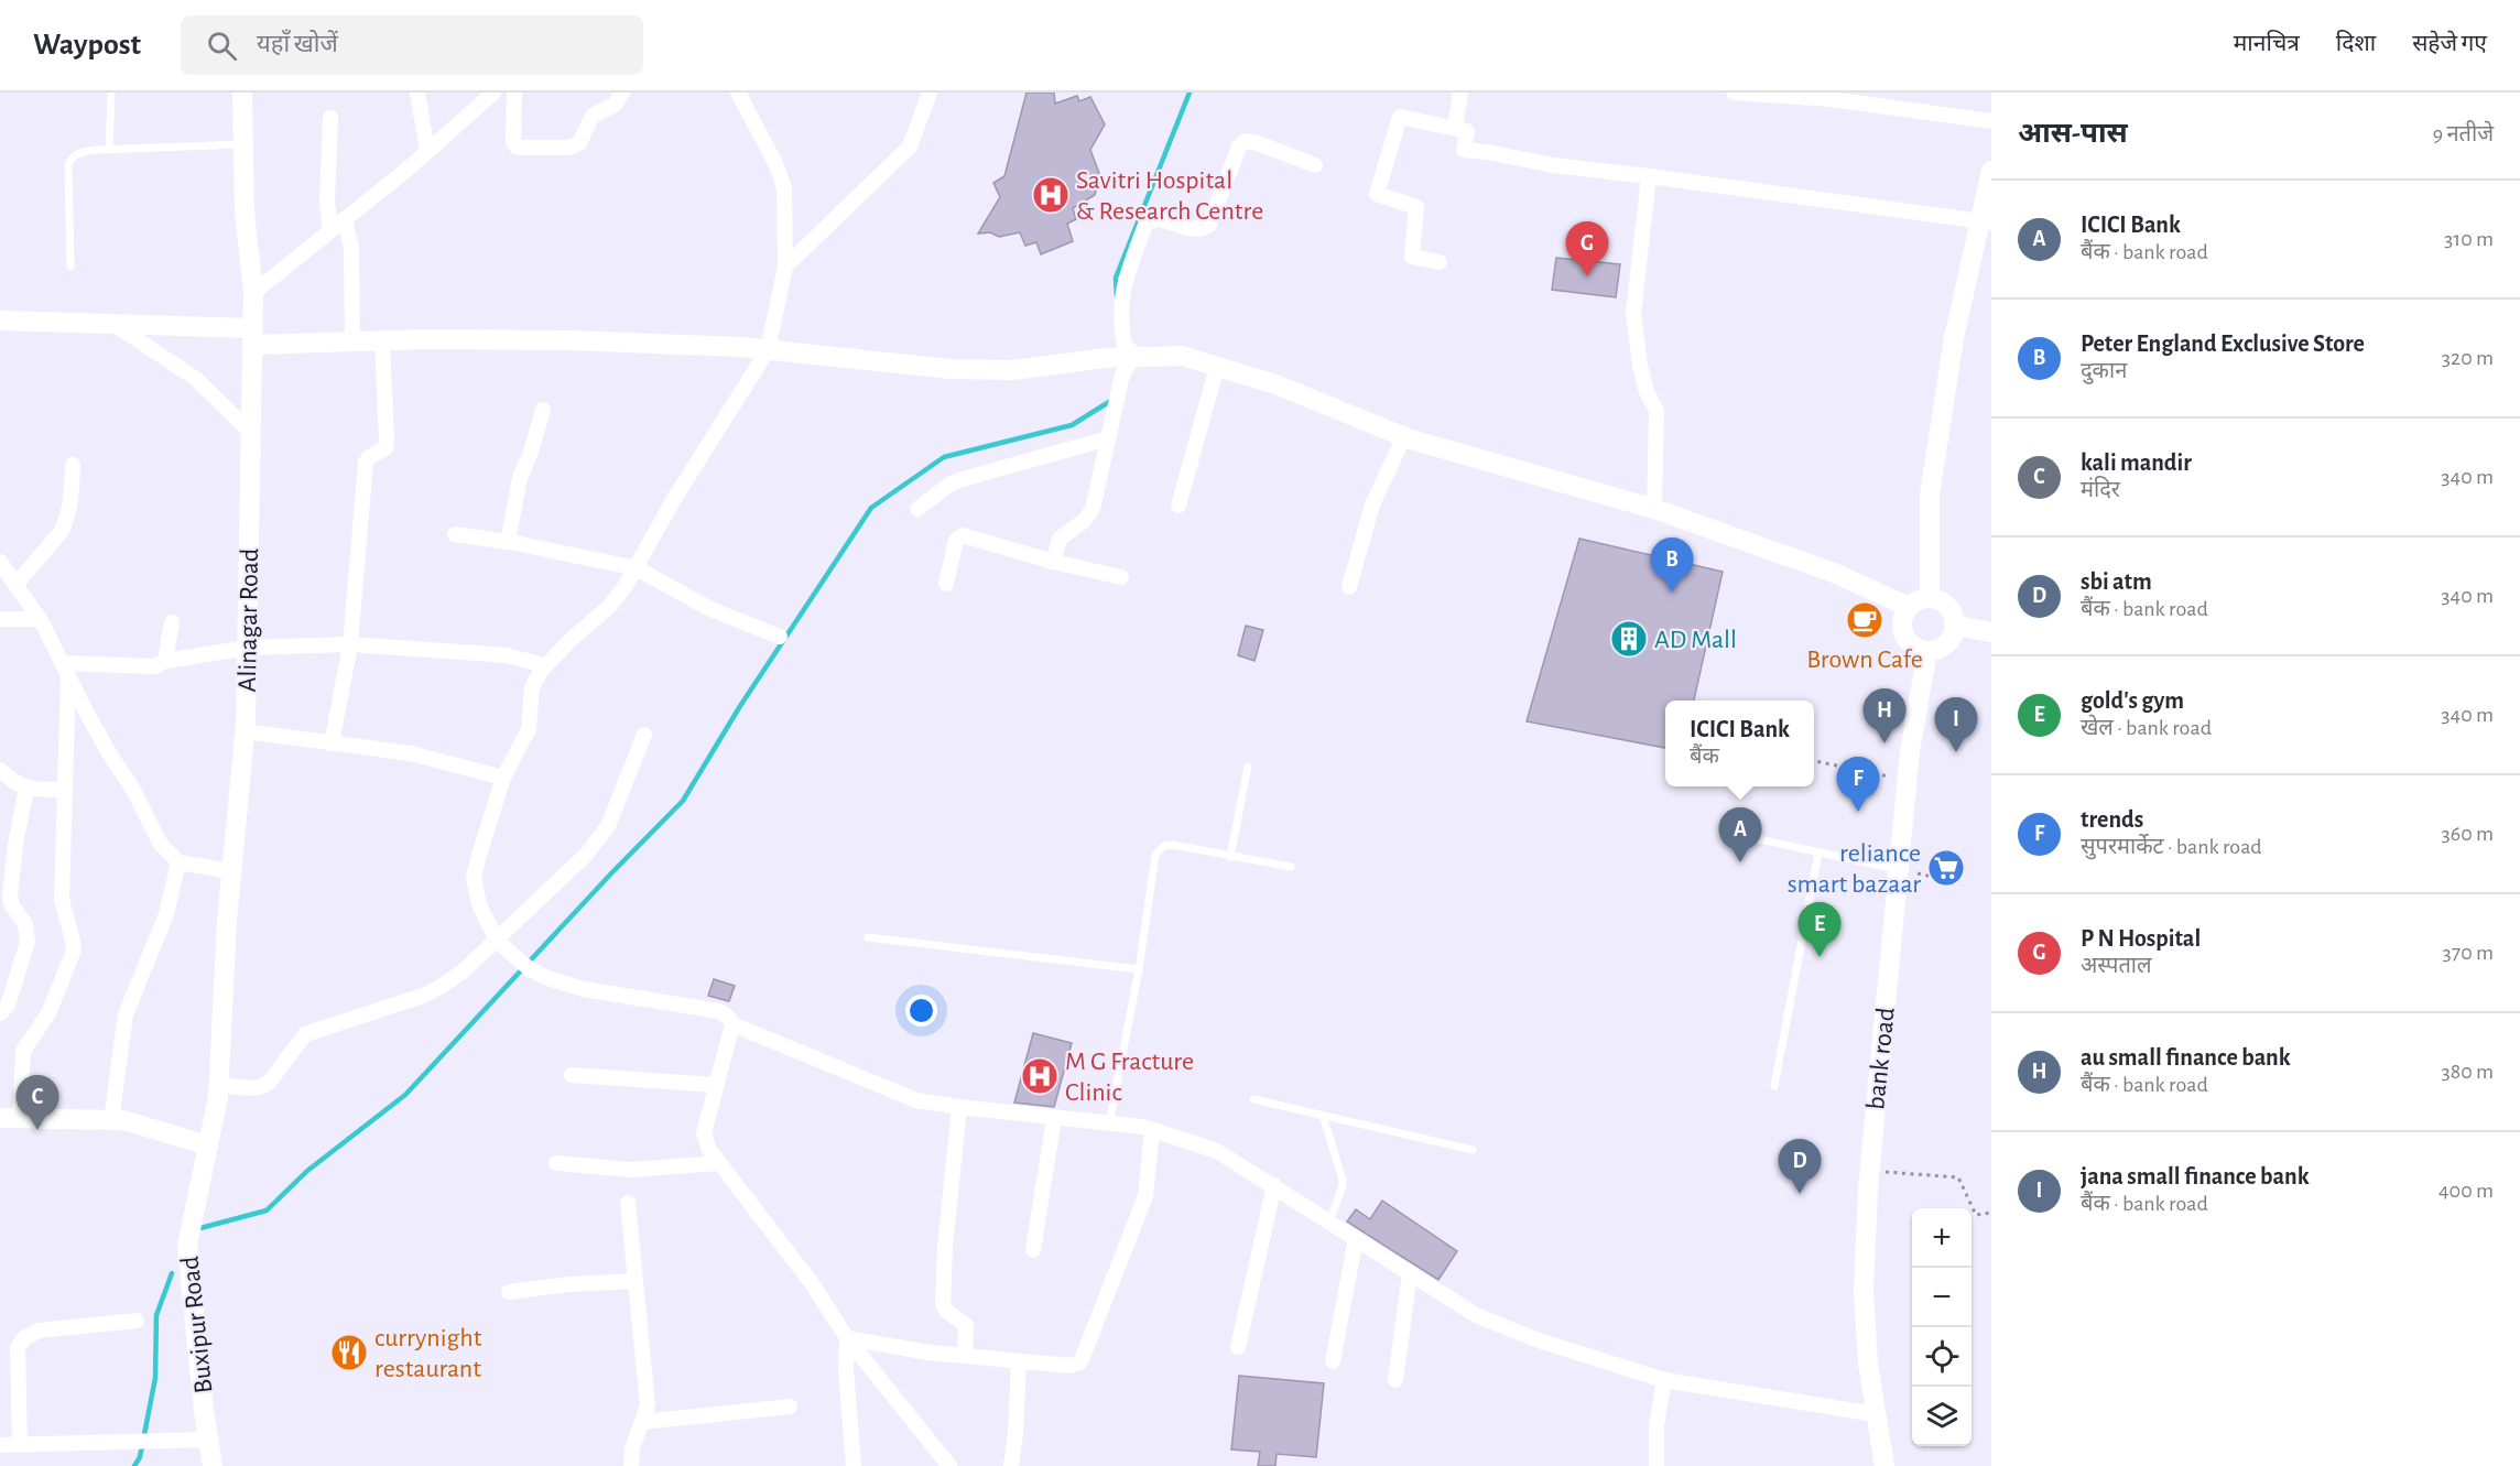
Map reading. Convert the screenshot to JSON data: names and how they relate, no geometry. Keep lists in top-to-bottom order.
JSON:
{
  "streets": {
    "main road": ["Alinagar Road", "bank road", "Buxipur Road"]
  },
  "crossings": [
    ["Alinagar Road", "Buxipur Road"]
  ],
  "places": {
    "hospital": ["Savitri Hospital & Research Centre", "M G Fracture Clinic"],
    "cafe": ["Brown Cafe"],
    "building": ["AD Mall"],
    "supermarket": ["reliance smart bazaar"],
    "restaurant": ["currynight restaurant"]
  },
  "page": {
    "header": "Waypost",
    "search": "यहाँ खोजें",
    "nav": ["मानचित्र", "दिशा", "सहेजे गए"],
    "heading": ["आस-पास", "9 नतीजे"],
    "list": [
      {
        "mark": "A",
        "name": "ICICI Bank",
        "note": "बैंक · bank road",
        "value": "310 m"
      },
      {
        "mark": "B",
        "name": "Peter England Exclusive Store",
        "note": "दुकान",
        "value": "320 m"
      },
      {
        "mark": "C",
        "name": "kali mandir",
        "note": "मंदिर",
        "value": "340 m"
      },
      {
        "mark": "D",
        "name": "sbi atm",
        "note": "बैंक · bank road",
        "value": "340 m"
      },
      {
        "mark": "E",
        "name": "gold's gym",
        "note": "खेल · bank road",
        "value": "340 m"
      },
      {
        "mark": "F",
        "name": "trends",
        "note": "सुपरमार्केट · bank road",
        "value": "360 m"
      },
      {
        "mark": "G",
        "name": "P N Hospital",
        "note": "अस्पताल",
        "value": "370 m"
      },
      {
        "mark": "H",
        "name": "au small finance bank",
        "note": "बैंक · bank road",
        "value": "380 m"
      },
      {
        "mark": "I",
        "name": "jana small finance bank",
        "note": "बैंक · bank road",
        "value": "400 m"
      }
    ],
    "pins": [
      "G",
      "B",
      "H",
      "I",
      "F",
      "A",
      "E",
      "C",
      "D"
    ],
    "popup": ["ICICI Bank", "बैंक"],
    "map_buttons": ["+", "−"]
  }
}
